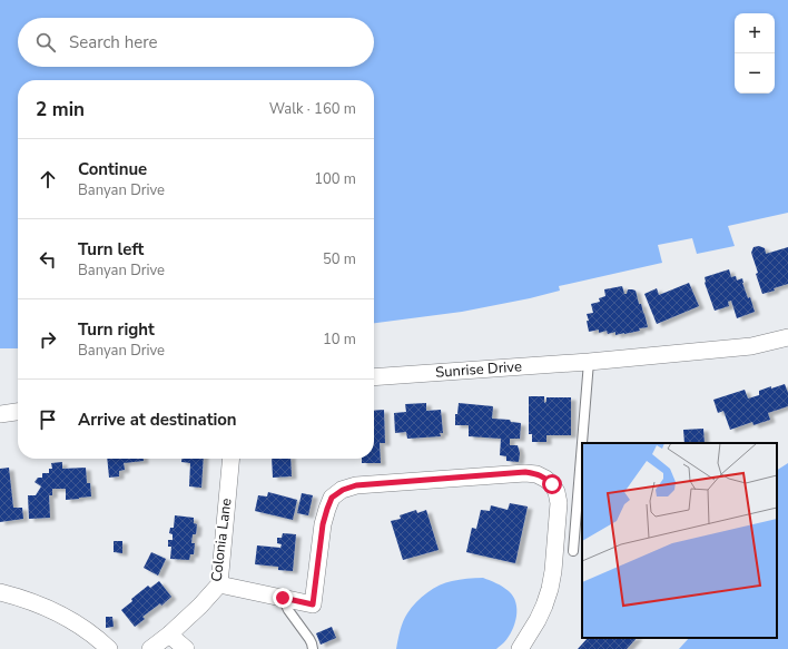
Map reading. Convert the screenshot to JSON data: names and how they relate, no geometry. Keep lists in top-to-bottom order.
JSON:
{
  "streets": {
    "street": ["Sunrise Drive", "Colonia Lane"]
  },
  "page": {
    "map_buttons": ["+", "−"],
    "search": "Search here",
    "heading": ["2 min", "Walk · 160 m"],
    "list": [
      ["Continue", "Banyan Drive", "100 m"],
      ["Turn left", "Banyan Drive", "50 m"],
      ["Turn right", "Banyan Drive", "10 m"],
      "Arrive at destination"
    ]
  }
}
